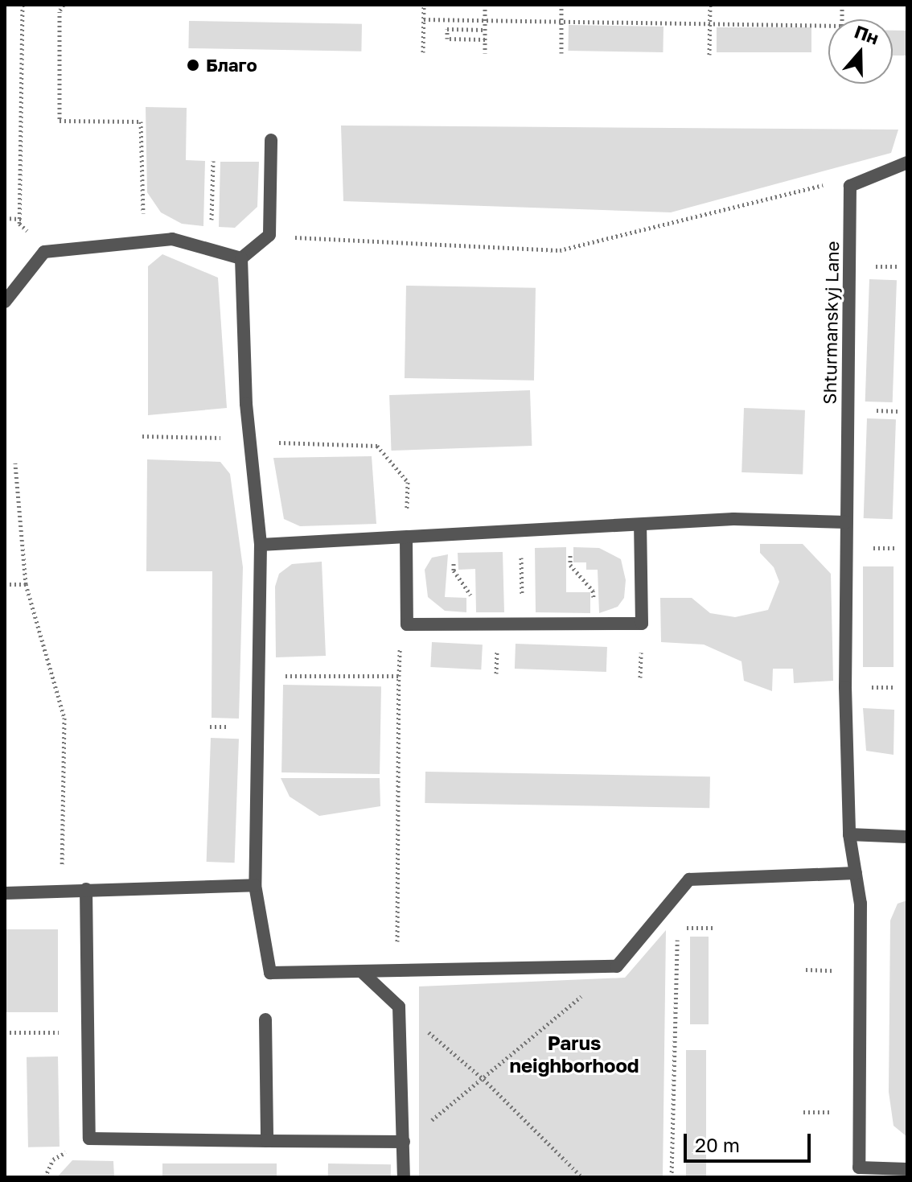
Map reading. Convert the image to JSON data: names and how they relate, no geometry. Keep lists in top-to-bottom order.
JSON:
{
  "streets": {
    "lane": ["Shturmanskyj Lane"]
  },
  "districts": ["Parus neighborhood"],
  "places": ["Благо"],
  "scale_bar": "20 m",
  "north": "top"
}
